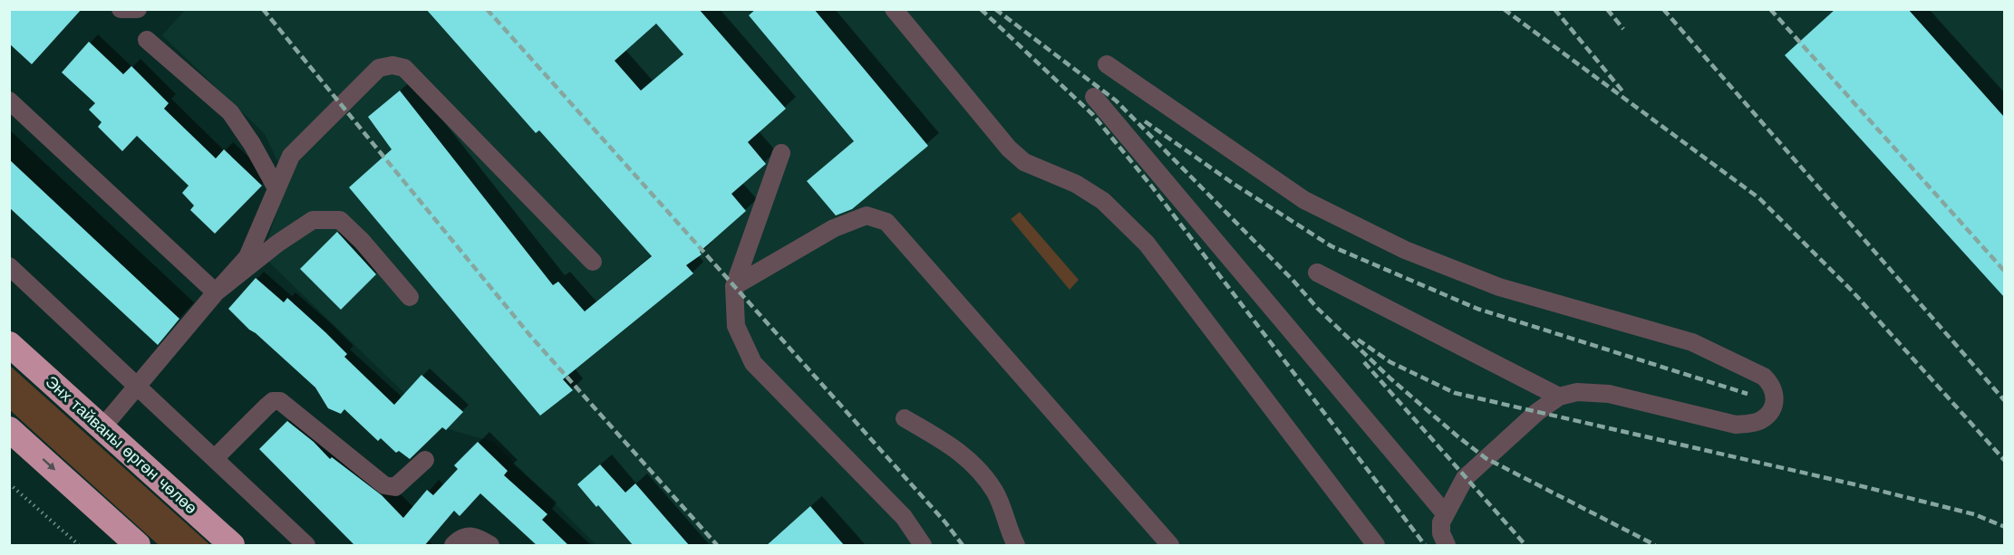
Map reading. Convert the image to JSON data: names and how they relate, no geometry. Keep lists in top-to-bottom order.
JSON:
{
  "streets": {
    "highway": ["Энх тайваны өргөн чөлөө"]
  }
}
